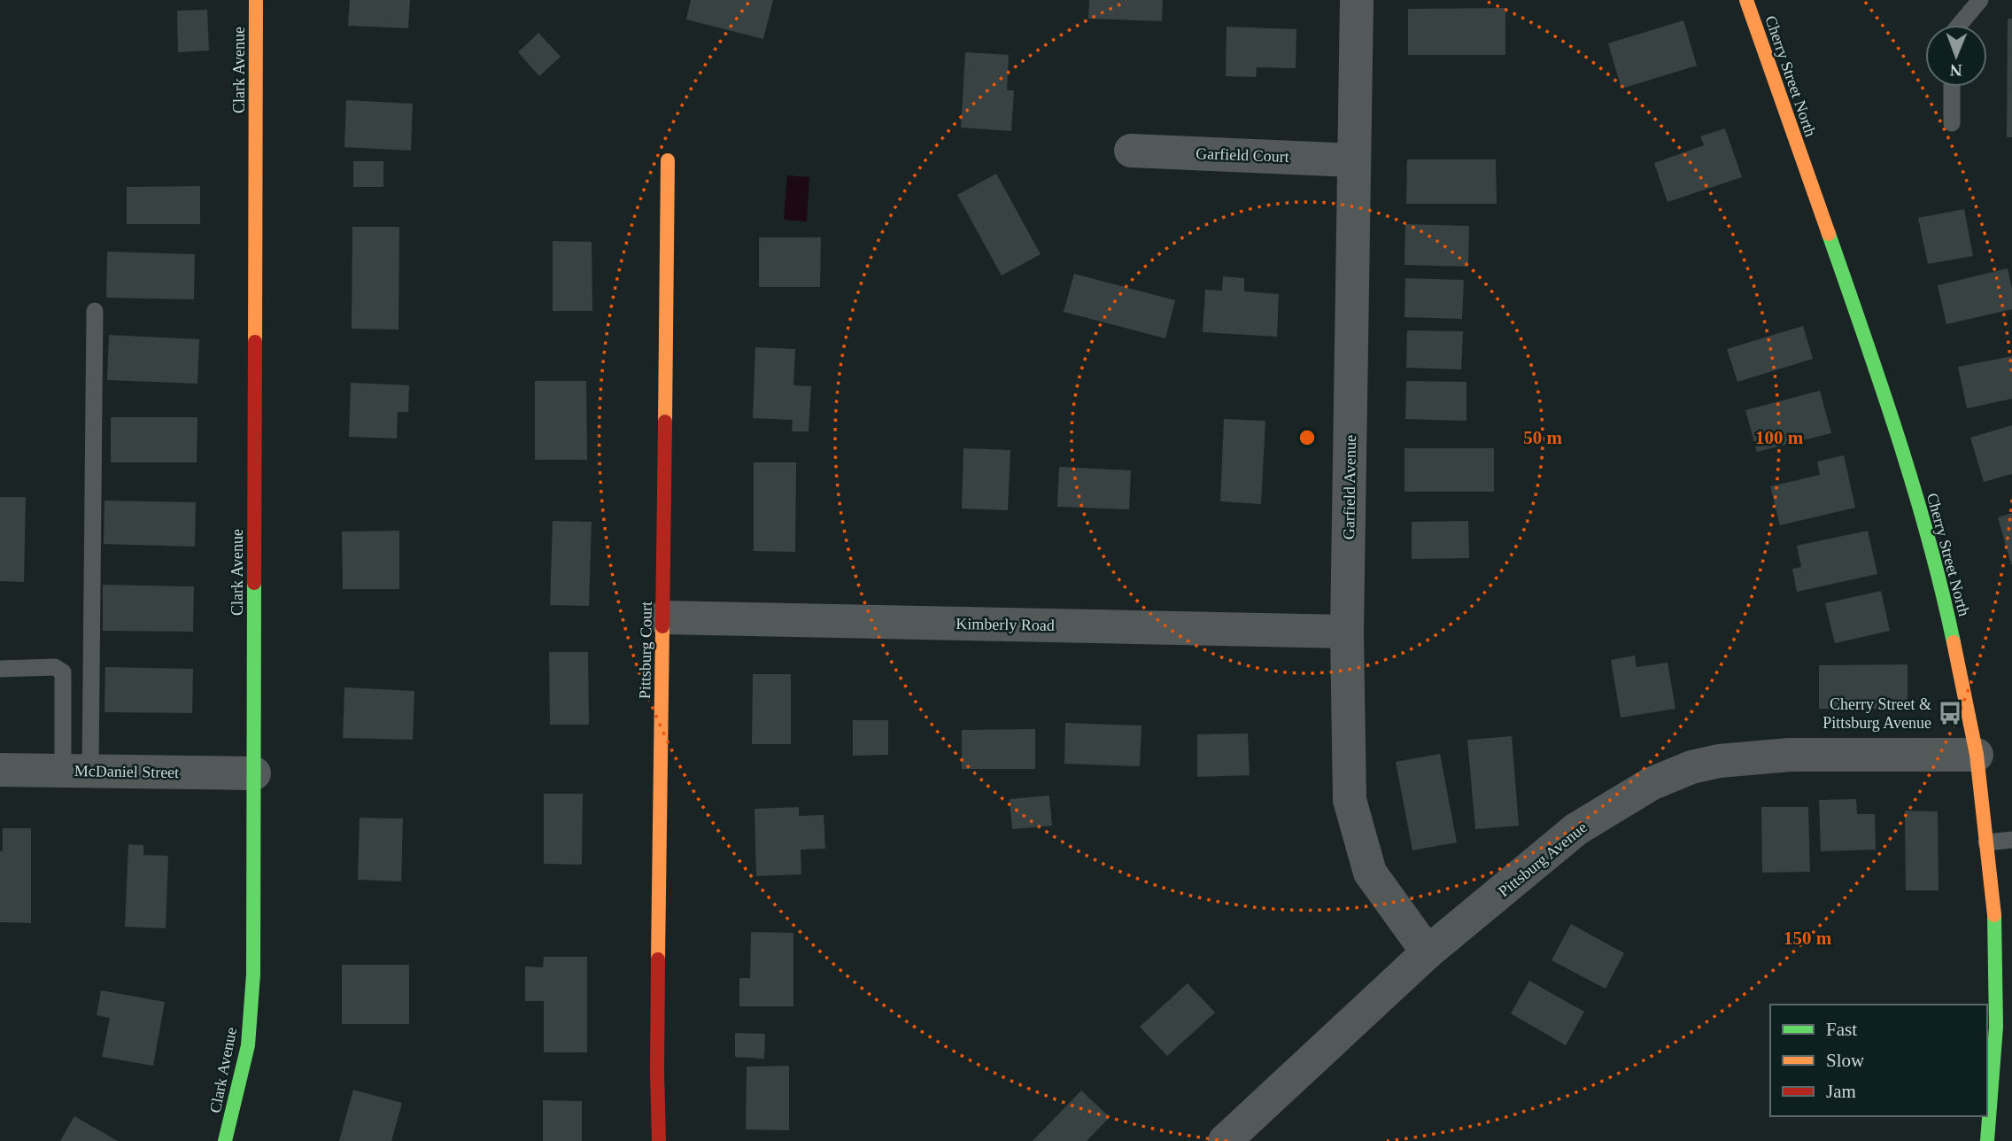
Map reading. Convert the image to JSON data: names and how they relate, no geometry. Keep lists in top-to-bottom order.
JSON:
{
  "streets": {
    "street": [
      "Clark Avenue",
      "Cherry Street North",
      "Garfield Court",
      "Garfield Avenue",
      "Kimberly Road",
      "Pittsburg Court",
      "McDaniel Street",
      "Pittsburg Avenue"
    ]
  },
  "crossings": [
    ["Clark Avenue", "McDaniel Street"],
    ["Cherry Street North", "Pittsburg Avenue"],
    ["Garfield Court", "Garfield Avenue"],
    ["Garfield Avenue", "Kimberly Road"],
    ["Garfield Avenue", "Pittsburg Avenue"],
    ["Kimberly Road", "Pittsburg Court"]
  ],
  "places": {
    "bus stop": ["Cherry Street & Pittsburg Avenue"]
  },
  "legend": ["Fast", "Slow", "Jam"],
  "north": "bottom",
  "rings": ["50 m", "100 m", "150 m"]
}
